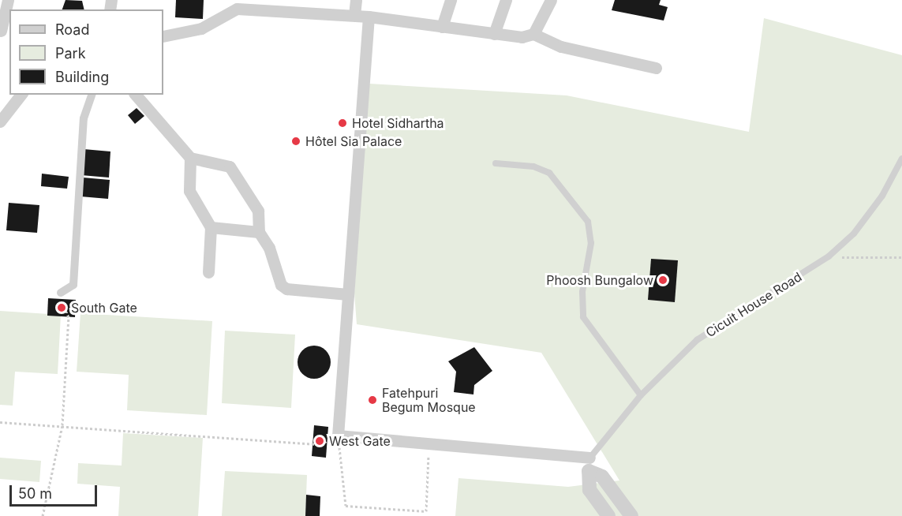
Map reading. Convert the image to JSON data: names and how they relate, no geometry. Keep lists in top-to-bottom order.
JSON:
{
  "streets": {
    "lane": ["Cicuit House Road"]
  },
  "places": [
    "Hotel Sidhartha",
    "Hôtel Sia Palace",
    "Phoosh Bungalow",
    "South Gate",
    "Fatehpuri Begum Mosque",
    "West Gate"
  ],
  "legend": ["Road", "Park", "Building"],
  "scale_bar": "50 m"
}
